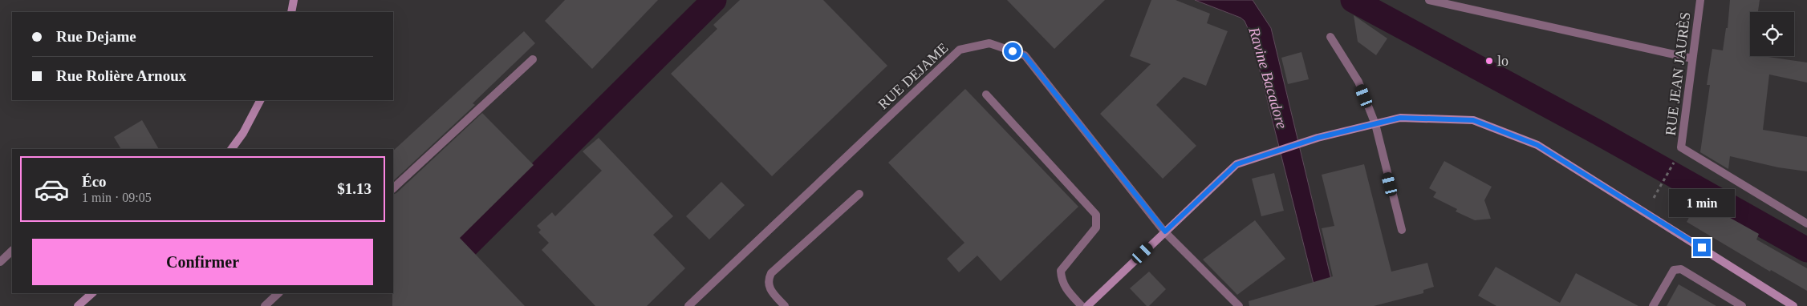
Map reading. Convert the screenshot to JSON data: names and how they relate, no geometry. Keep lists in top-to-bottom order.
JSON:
{
  "streets": {
    "street": ["RUE JEAN JAURÈS", "RUE DEJAME"]
  },
  "water": ["Ravine Bacadore"],
  "places": ["lo"],
  "page": {
    "banner": ["Rue Dejame", "Rue Rolière Arnoux"],
    "list": [
      {
        "name": "Éco",
        "note": "1 min · 09:05",
        "value": "$1.13"
      }
    ],
    "bubble": "1 min",
    "buttons": "Confirmer"
  }
}
